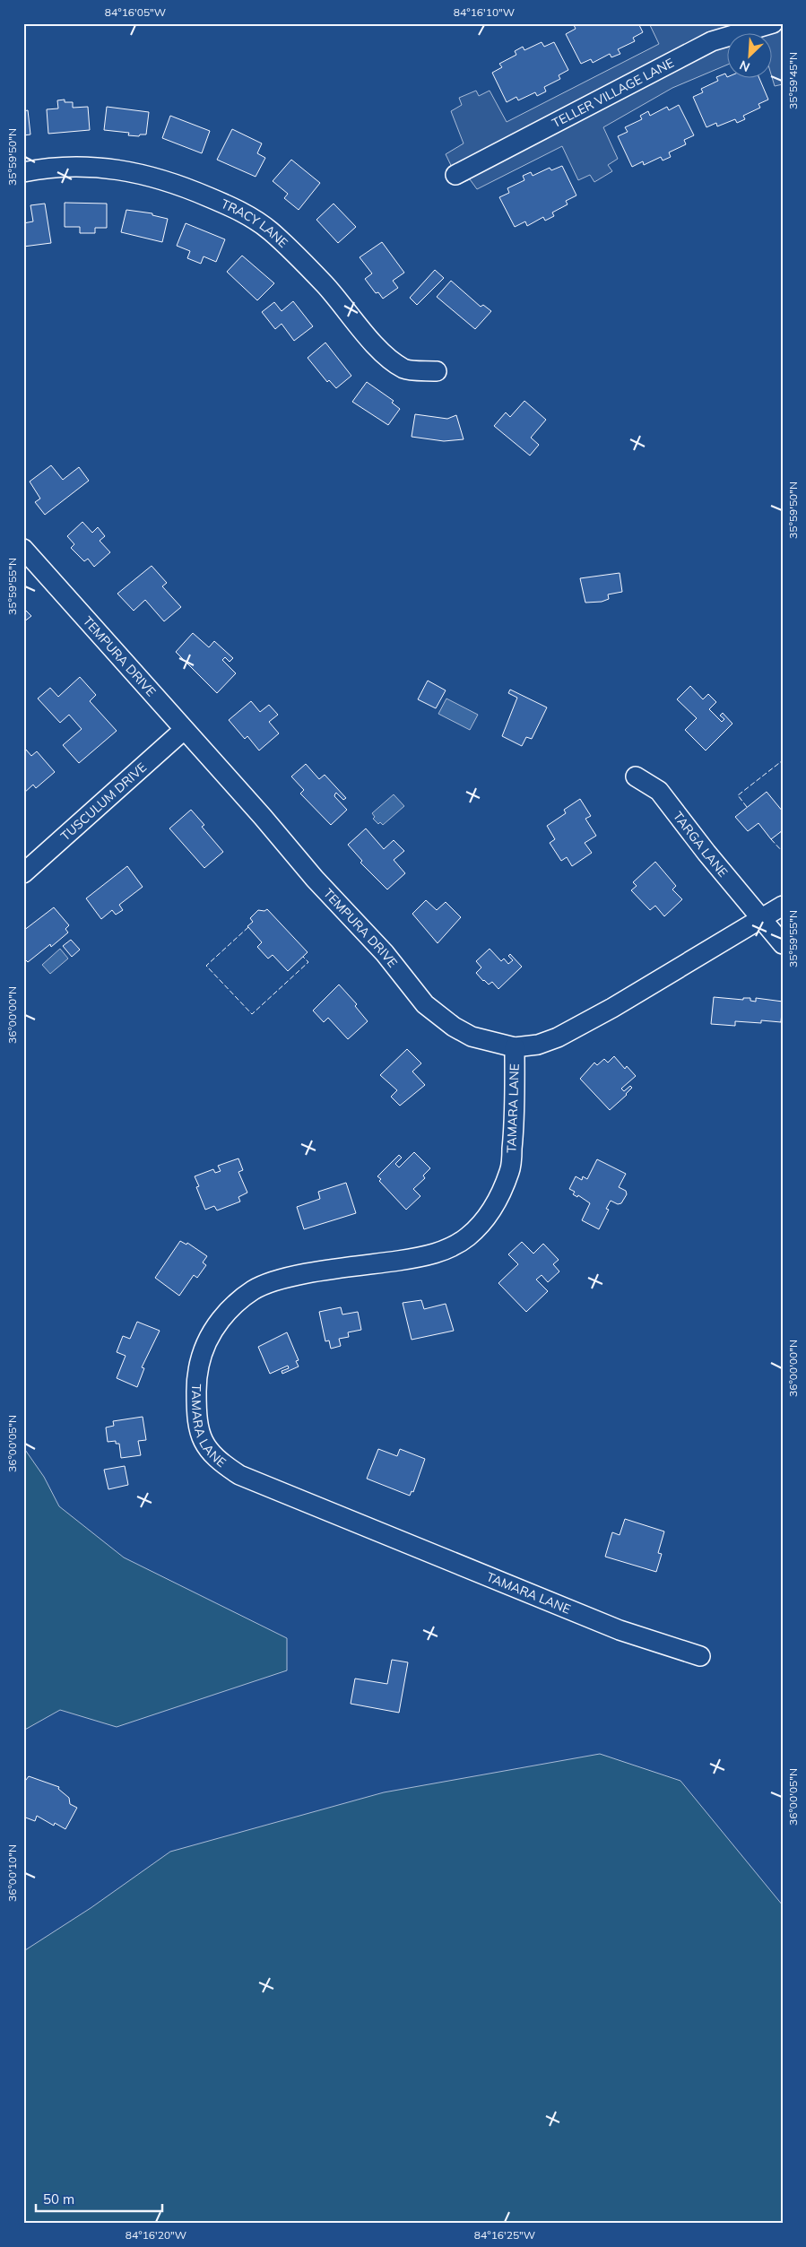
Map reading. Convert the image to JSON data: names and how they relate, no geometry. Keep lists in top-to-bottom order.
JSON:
{
  "streets": {
    "street": [
      "TELLER VILLAGE LANE",
      "TRACY LANE",
      "TEMPURA DRIVE",
      "TUSCULUM DRIVE",
      "TARGA LANE",
      "TAMARA LANE"
    ]
  },
  "crossings": [
    ["TEMPURA DRIVE", "TUSCULUM DRIVE"],
    ["TEMPURA DRIVE", "TARGA LANE"],
    ["TEMPURA DRIVE", "TAMARA LANE"]
  ],
  "scale_bar": "50 m",
  "north": "bottom left",
  "coordinates": [
    "84°16'05\"W",
    "84°16'10\"W",
    "35°59'45\"N",
    "35°59'50\"N",
    "35°59'55\"N",
    "36°00'00\"N",
    "36°00'05\"N",
    "36°00'10\"N",
    "84°16'20\"W",
    "84°16'25\"W"
  ]
}
